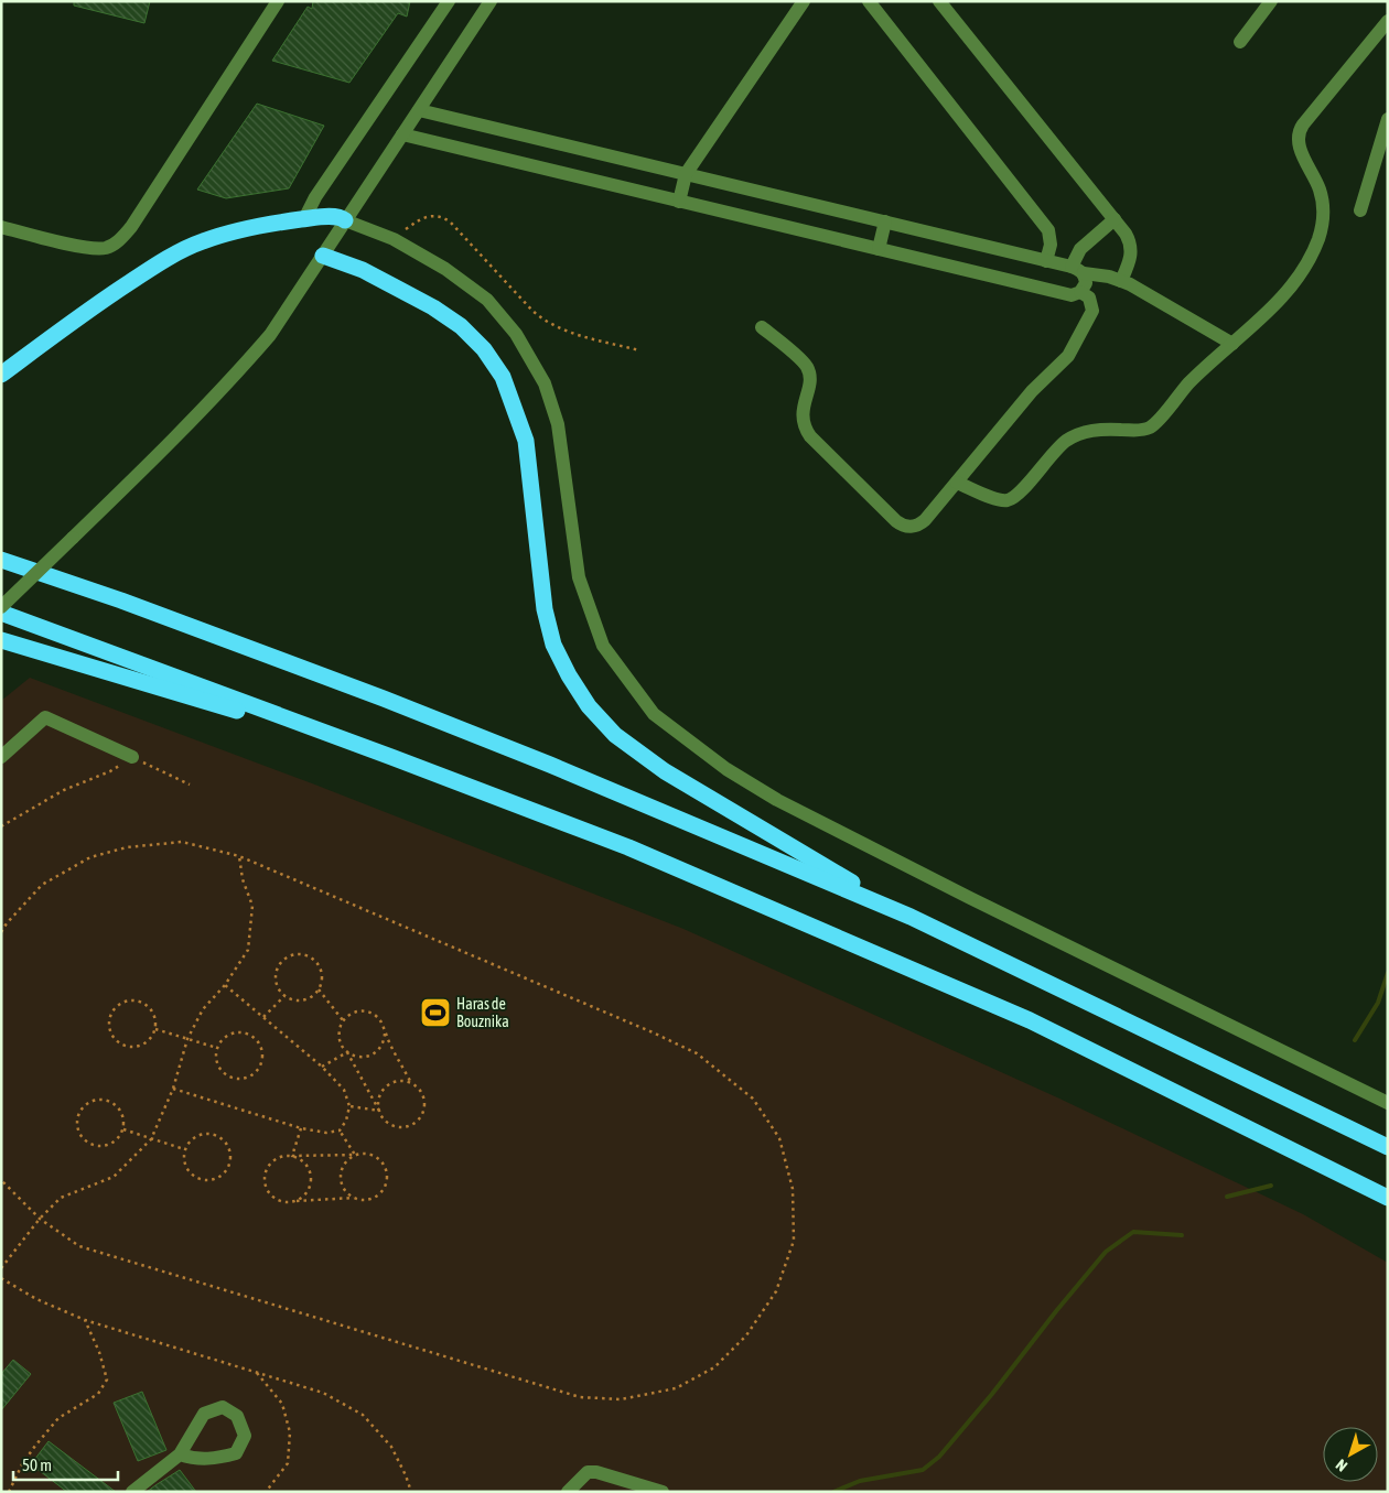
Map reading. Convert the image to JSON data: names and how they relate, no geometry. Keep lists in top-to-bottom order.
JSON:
{
  "places": {
    "sports": ["Haras de Bouznika"]
  },
  "scale_bar": "50 m",
  "north": "bottom left"
}
